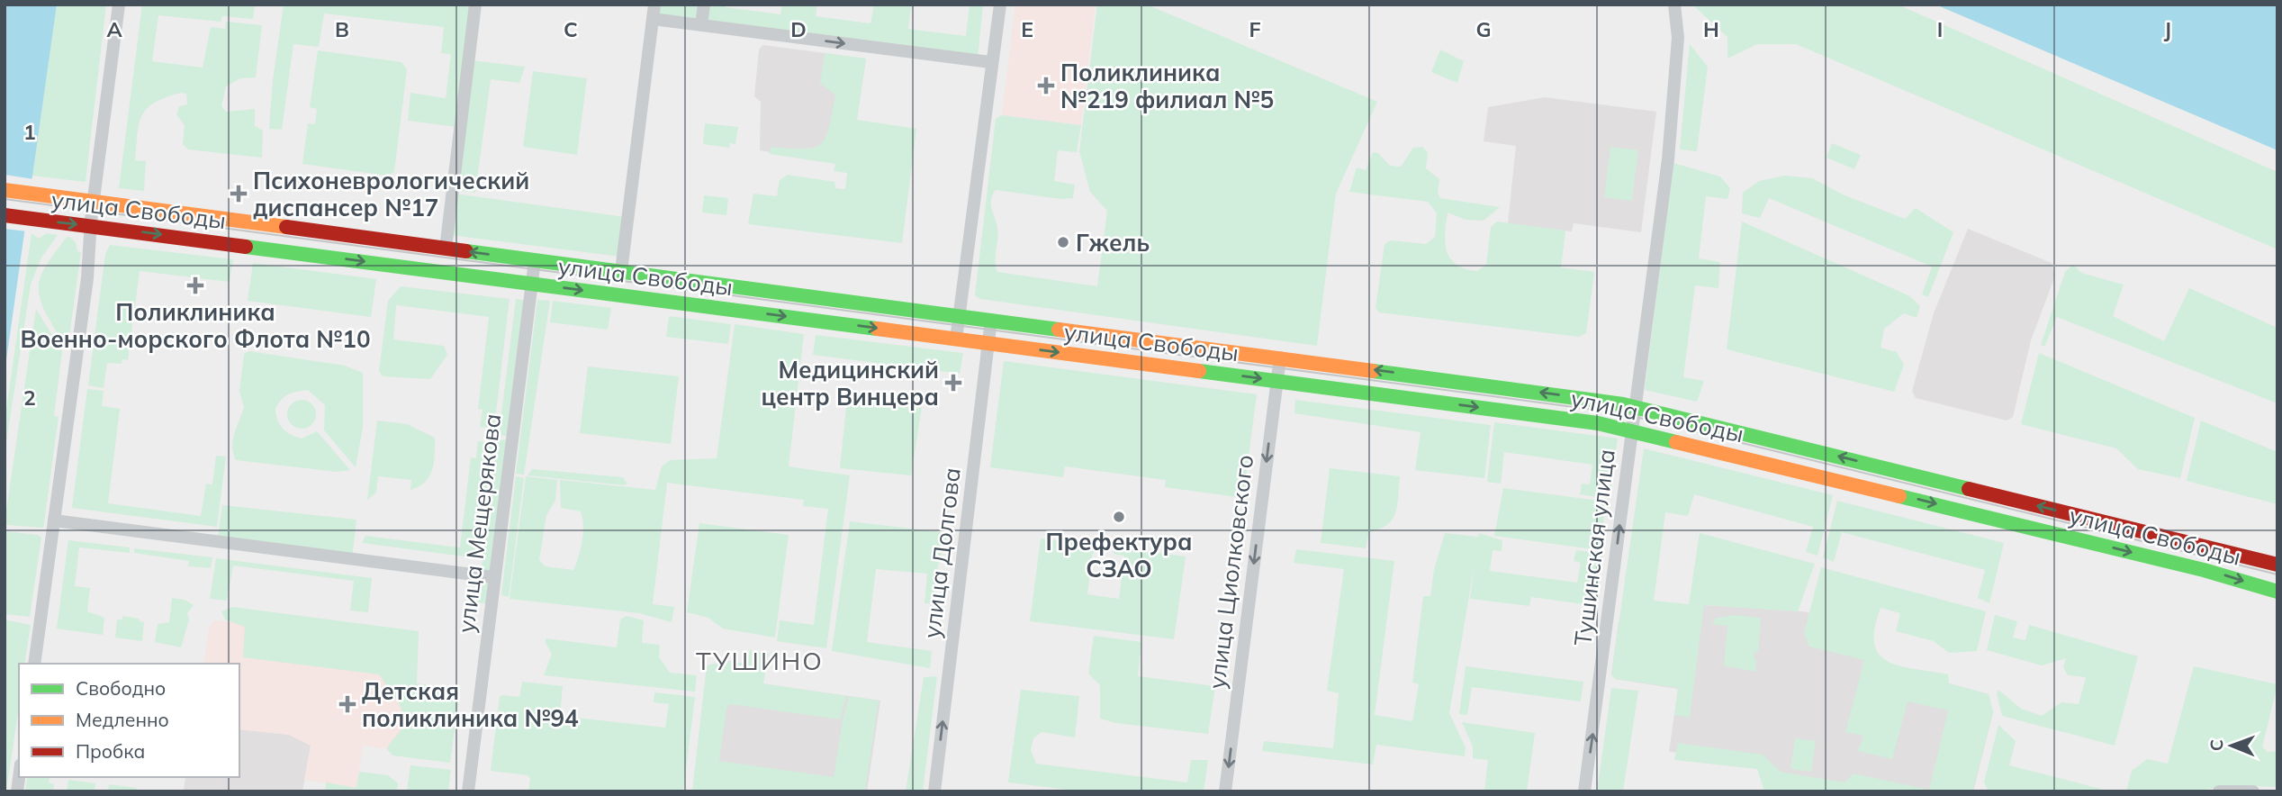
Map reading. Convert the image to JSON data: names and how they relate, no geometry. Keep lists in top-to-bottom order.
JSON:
{
  "streets": {
    "main road": ["улица Свободы"],
    "street": [
      "улица Мещерякова",
      "Тушинская улица",
      "улица Долгова",
      "улица Циолковского"
    ]
  },
  "crossings": [
    ["улица Свободы", "улица Мещерякова"],
    ["улица Свободы", "Тушинская улица"],
    ["улица Свободы", "улица Долгова"],
    ["улица Свободы", "улица Циолковского"]
  ],
  "one_way": ["Тушинская улица", "улица Долгова", "улица Циолковского"],
  "districts": ["ТУШИНО"],
  "places": {
    "health": [
      "Поликлиника №219 филиал №5",
      "Психоневрологический диспансер №17",
      "Поликлиника Военно-морского Флота №10",
      "Медицинский центр Винцера",
      "Детская поликлиника №94"
    ],
    "other": ["Гжель", "Префектура СЗАО"]
  },
  "legend": ["Свободно", "Медленно", "Пробка"],
  "north": "left",
  "grid": {
    "columns": [
      "A",
      "B",
      "C",
      "D",
      "E",
      "F",
      "G",
      "H",
      "I",
      "J"
    ],
    "rows": ["1", "2"]
  }
}
